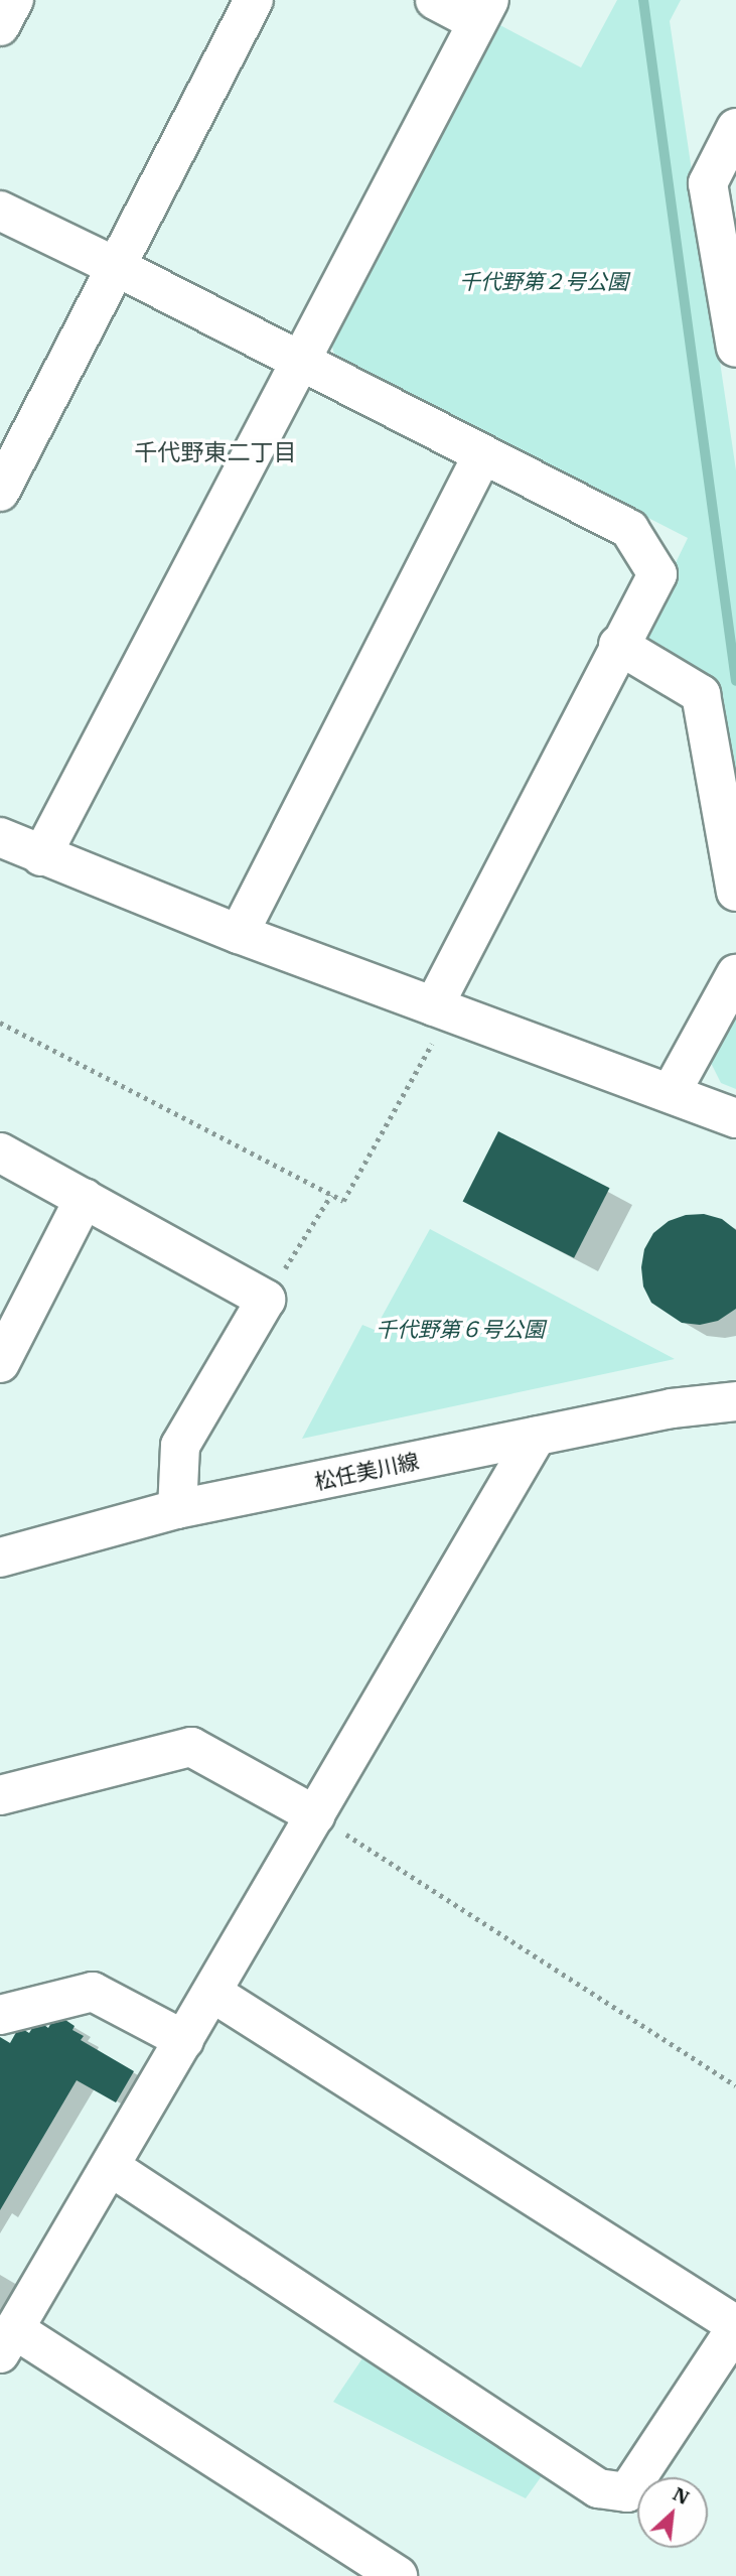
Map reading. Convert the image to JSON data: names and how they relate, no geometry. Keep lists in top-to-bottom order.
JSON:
{
  "streets": {
    "street": ["松任美川線"]
  },
  "districts": ["千代野東二丁目"],
  "parks": ["千代野第２号公園", "千代野第６号公園"],
  "north": "top right"
}
